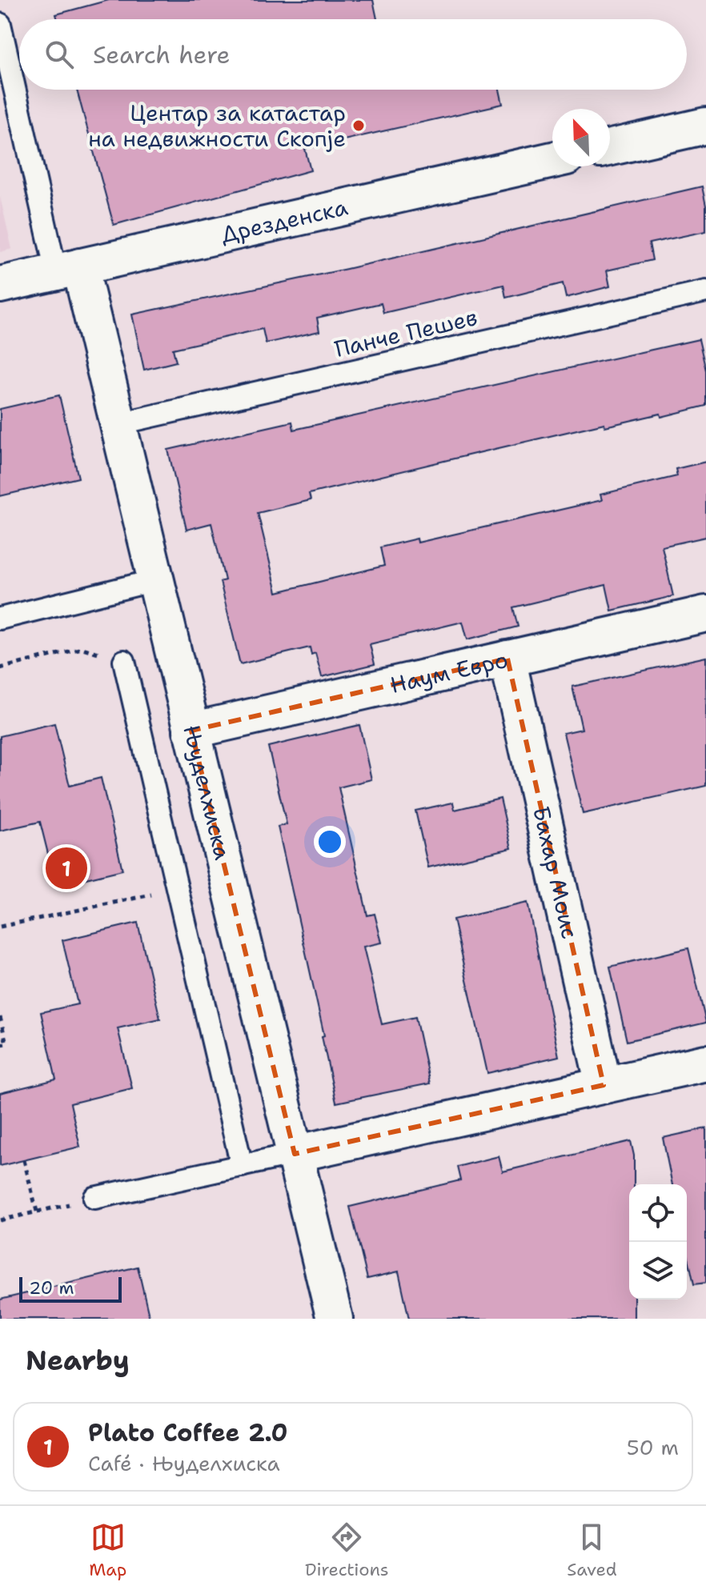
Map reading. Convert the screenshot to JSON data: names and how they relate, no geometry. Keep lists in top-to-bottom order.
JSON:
{
  "streets": {
    "street": [
      "Дрезденска",
      "Наум Евро",
      "Њуделхиска",
      "Бахар Моис"
    ],
    "lane": ["Панче Пешев"]
  },
  "crossings": [
    ["Дрезденска", "Њуделхиска"],
    ["Панче Пешев", "Њуделхиска"],
    ["Наум Евро", "Њуделхиска"],
    ["Наум Евро", "Бахар Моис"]
  ],
  "places": ["Центар за катастар на недвижности Скопје"],
  "scale_bar": "20 m",
  "north": "top left",
  "page": {
    "search": "Search here",
    "pins": "1",
    "scale": "20 m",
    "heading": "Nearby",
    "list": [
      {
        "mark": "1",
        "name": "Plato Coffee 2.0",
        "note": "Café · Њуделхиска",
        "value": "50 m"
      }
    ],
    "nav": ["Map", "Directions", "Saved"]
  }
}
